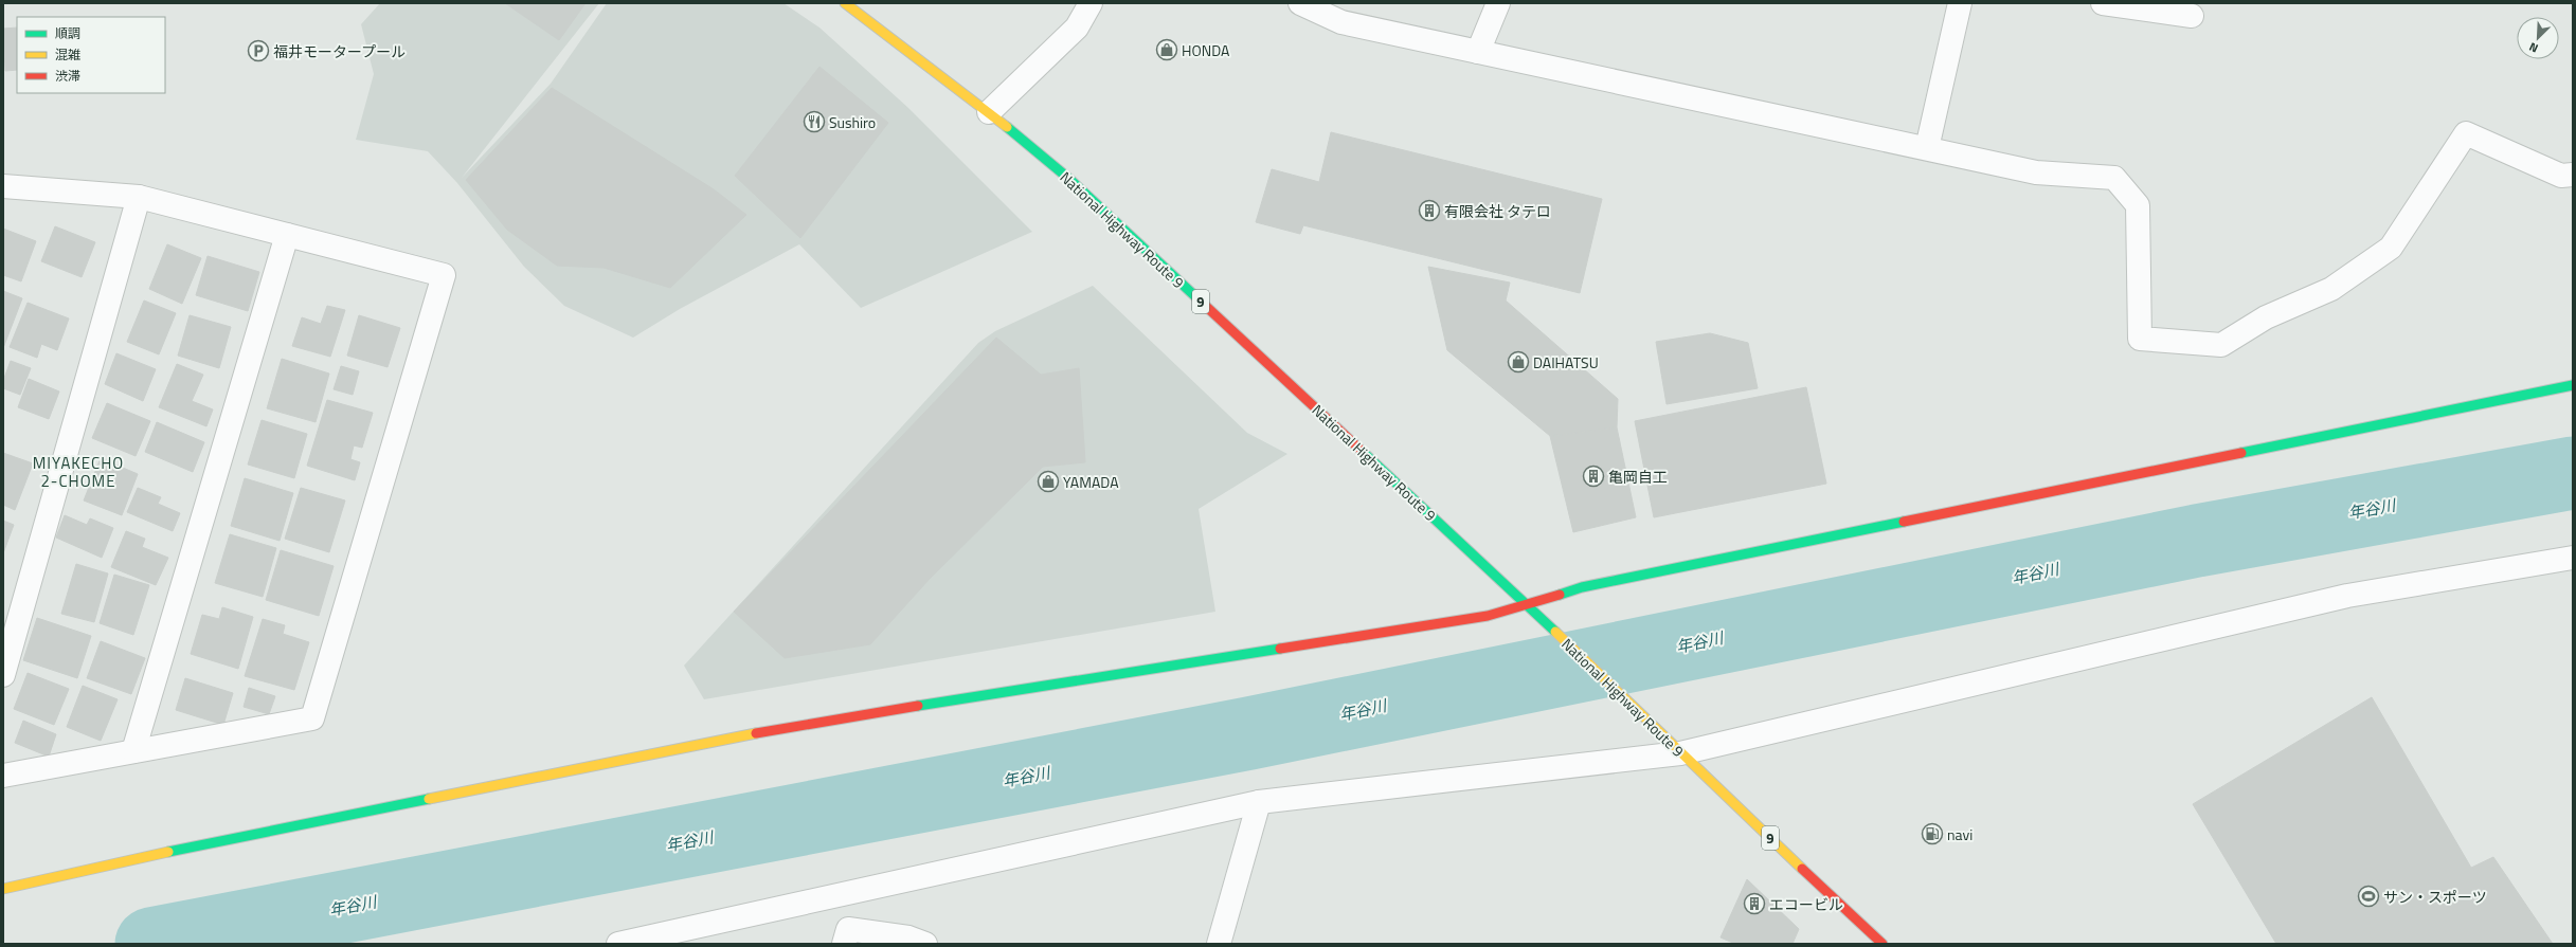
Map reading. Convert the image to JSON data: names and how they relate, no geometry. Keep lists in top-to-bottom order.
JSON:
{
  "streets": {
    "main road": ["National Highway Route 9", "9"]
  },
  "districts": ["MIYAKECHO 2-CHOME"],
  "water": ["年谷川"],
  "places": {
    "shop": ["HONDA", "DAIHATSU", "YAMADA"],
    "parking": ["福井モータープール"],
    "restaurant": ["Sushiro"],
    "building": ["有限会社 タテロ", "亀岡自工", "エコービル"],
    "fuel station": ["navi"],
    "sports": ["サン・スポーツ"]
  },
  "legend": ["順調", "混雑", "渋滞"],
  "north": "bottom left"
}
